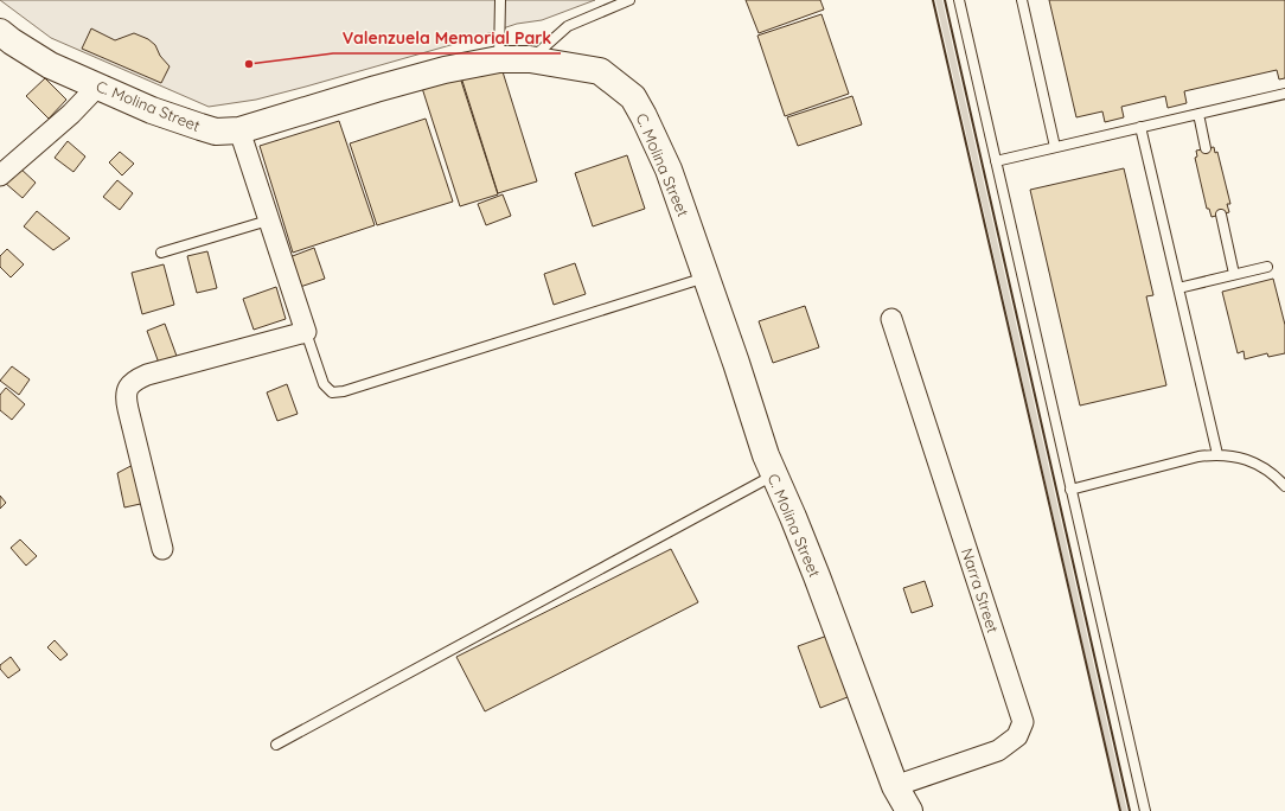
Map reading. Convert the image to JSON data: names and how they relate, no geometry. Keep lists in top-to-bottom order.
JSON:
{
  "streets": {
    "street": ["C. Molina Street", "Narra Street"]
  },
  "crossings": [
    ["C. Molina Street", "Narra Street"]
  ],
  "places": ["Valenzuela Memorial Park"]
}
